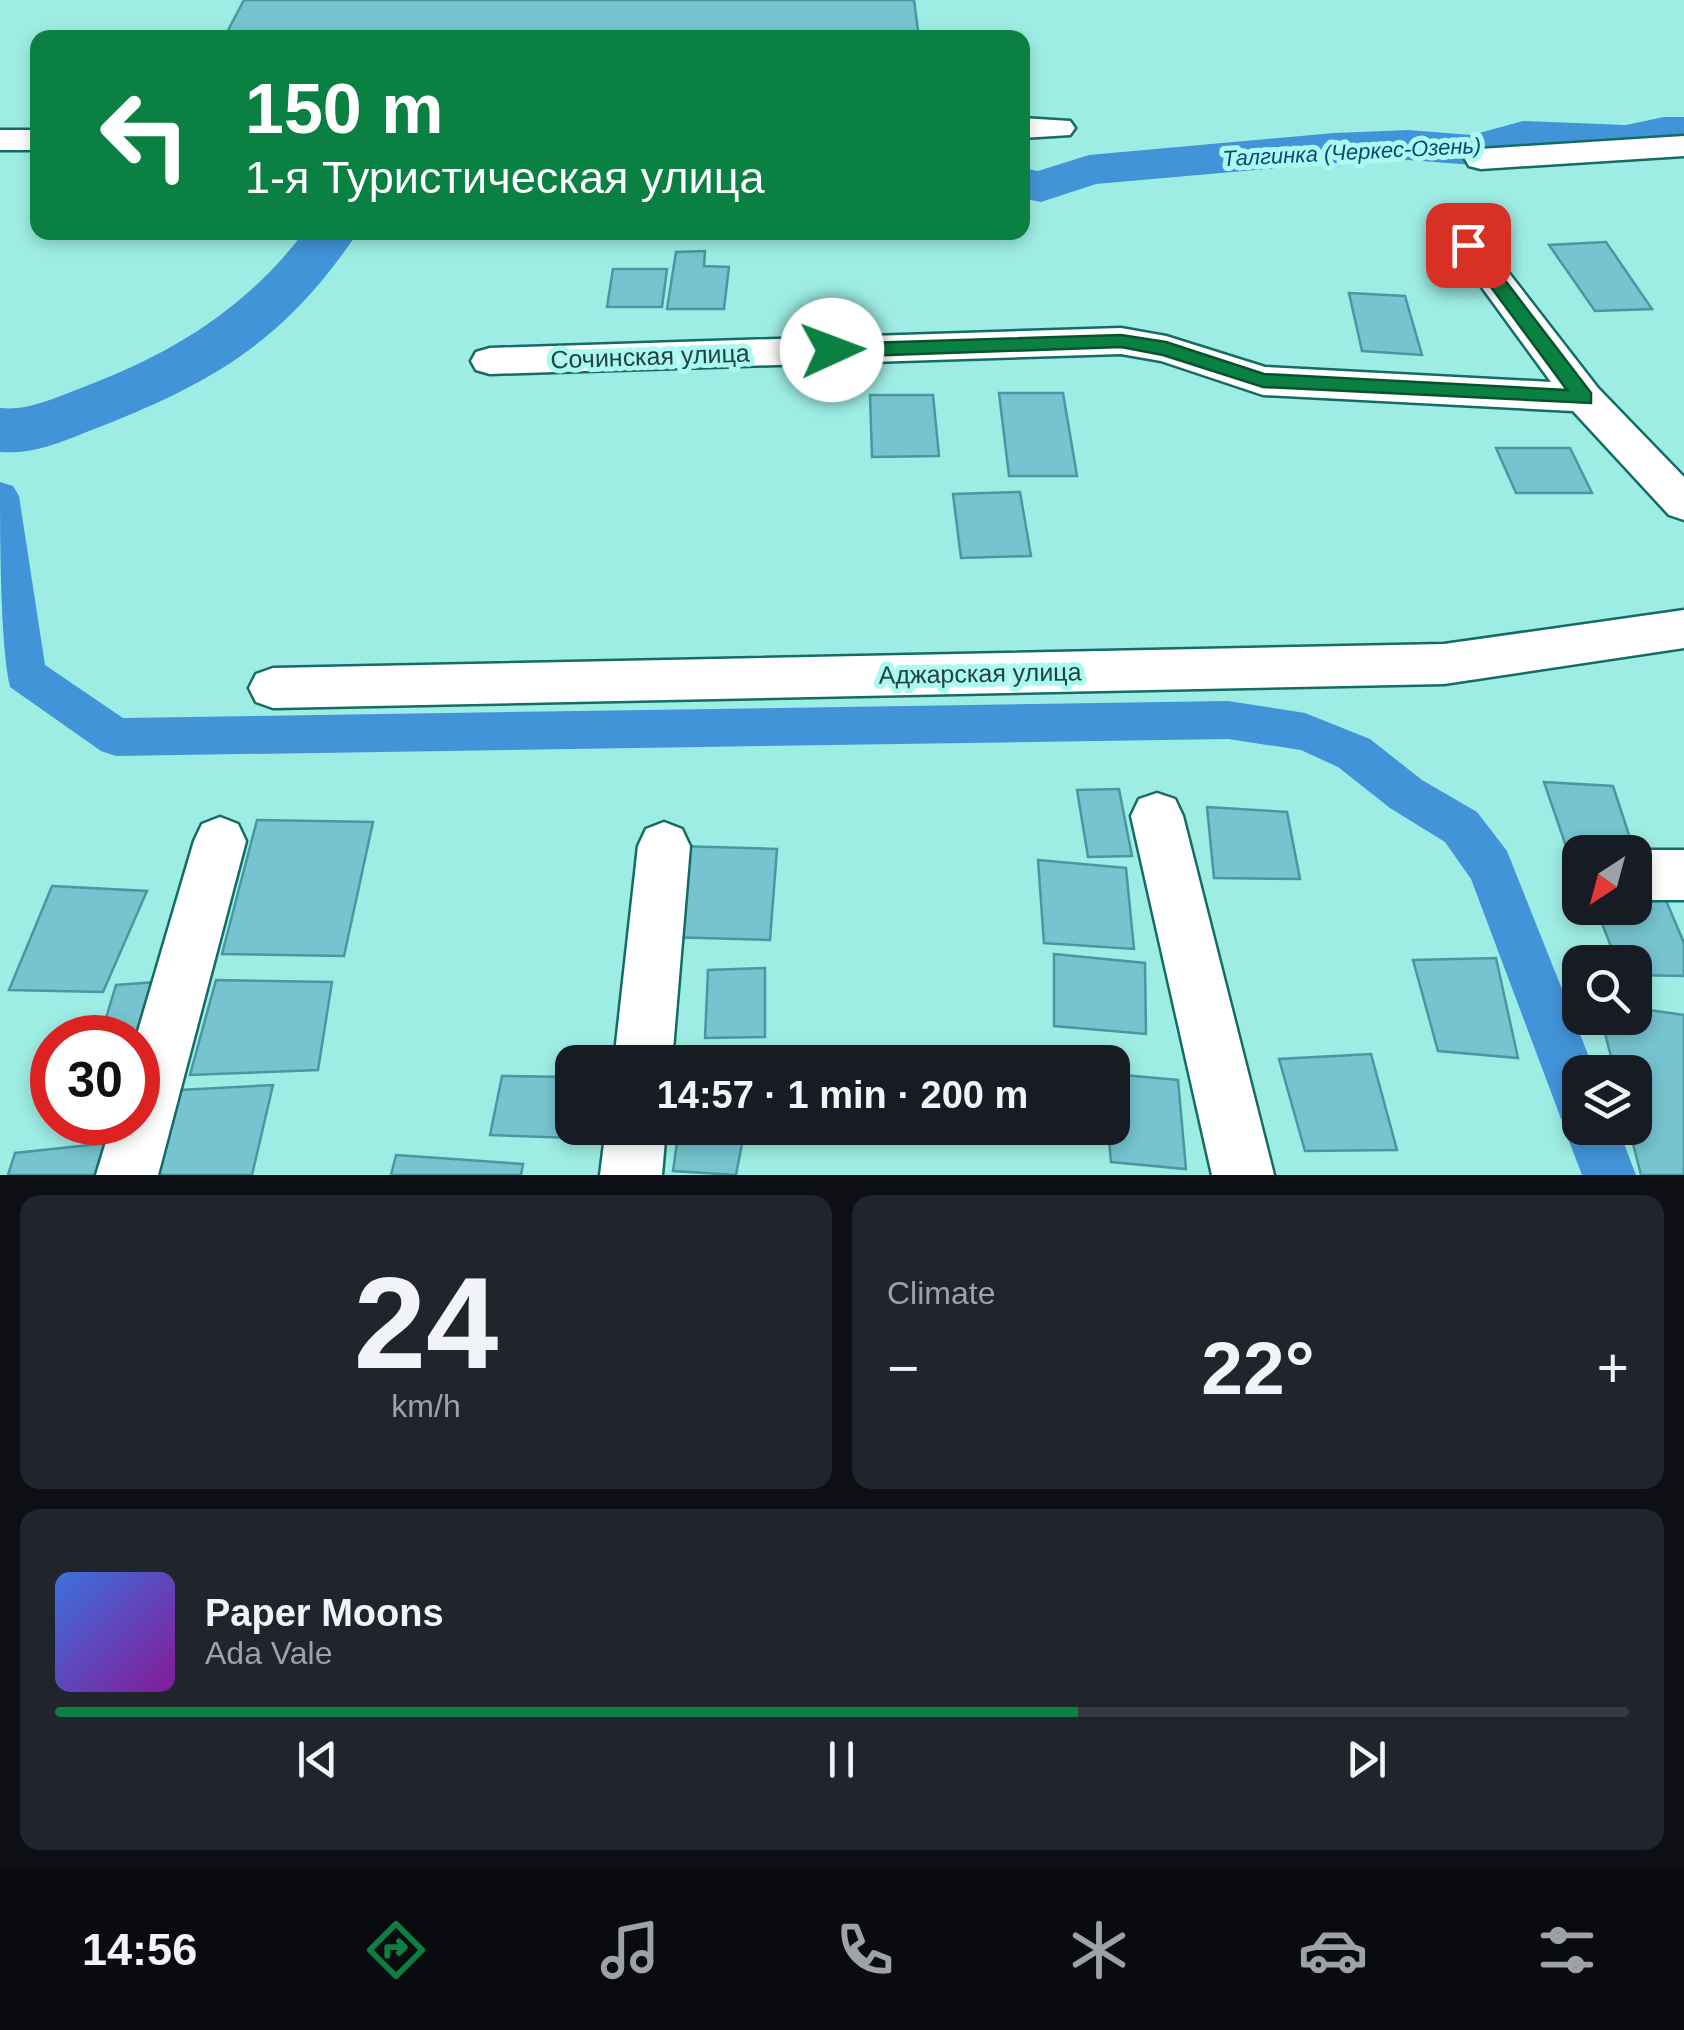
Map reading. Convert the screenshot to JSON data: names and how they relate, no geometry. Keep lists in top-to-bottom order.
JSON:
{
  "streets": {
    "street": ["Сочинская улица", "Аджарская улица"]
  },
  "water": ["Талгинка (Черкес-Озень)"],
  "north": "bottom left",
  "page": {
    "turn": ["150 m", "1-я Туристическая улица"],
    "limit": "30",
    "trip": "14:57 · 1 min · 200 m",
    "tile": [
      ["24", "km/h"],
      "Climate"
    ],
    "heat": ["−", "22°", "+"],
    "song": ["Paper Moons", "Ada Vale"],
    "tabs": "14:56"
  }
}
